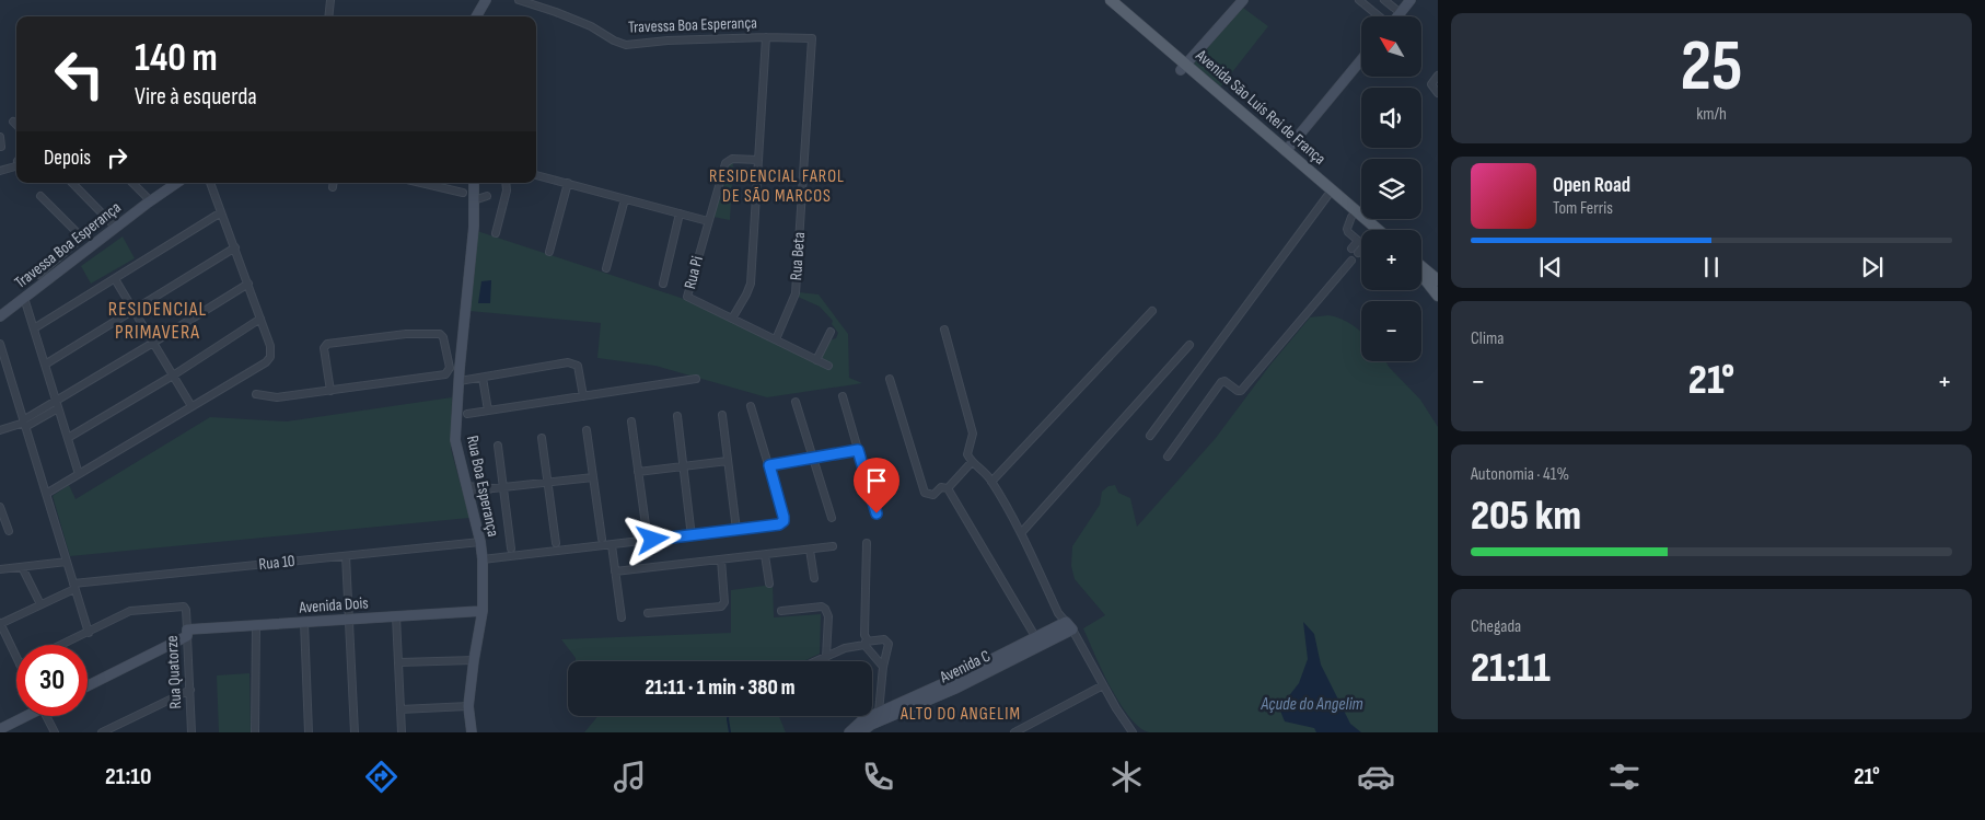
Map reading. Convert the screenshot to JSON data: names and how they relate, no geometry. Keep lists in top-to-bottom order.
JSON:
{
  "streets": {
    "main road": ["Avenida São Luís Rei de França"],
    "street": [
      "Travessa Boa Esperança",
      "Rua Beta",
      "Rua Pi",
      "Rua Boa Esperança",
      "Rua 10",
      "Avenida Dois",
      "Avenida C",
      "Rua Quatorze"
    ]
  },
  "crossings": [
    ["Travessa Boa Esperança", "Rua Beta"],
    ["Rua Beta", "Rua Pi"],
    ["Rua Boa Esperança", "Rua 10"],
    ["Rua Boa Esperança", "Avenida Dois"],
    ["Avenida Dois", "Rua Quatorze"]
  ],
  "districts": ["RESIDENCIAL FAROL DE SÃO MARCOS", "RESIDENCIAL PRIMAVERA", "ALTO DO ANGELIM"],
  "water": ["Açude do Angelim"],
  "north": "top left",
  "page": {
    "tile": [
      ["25", "km/h"],
      "Clima",
      ["Autonomia · 41%", "205 km"],
      ["Chegada", "21:11"]
    ],
    "map_buttons": ["+", "−"],
    "turn": ["140 m", "Vire à esquerda"],
    "then": "Depois",
    "song": ["Open Road", "Tom Ferris"],
    "heat": ["−", "21°", "+"],
    "limit": "30",
    "trip": "21:11 · 1 min · 380 m",
    "tabs": ["21:10", "21°"]
  }
}
